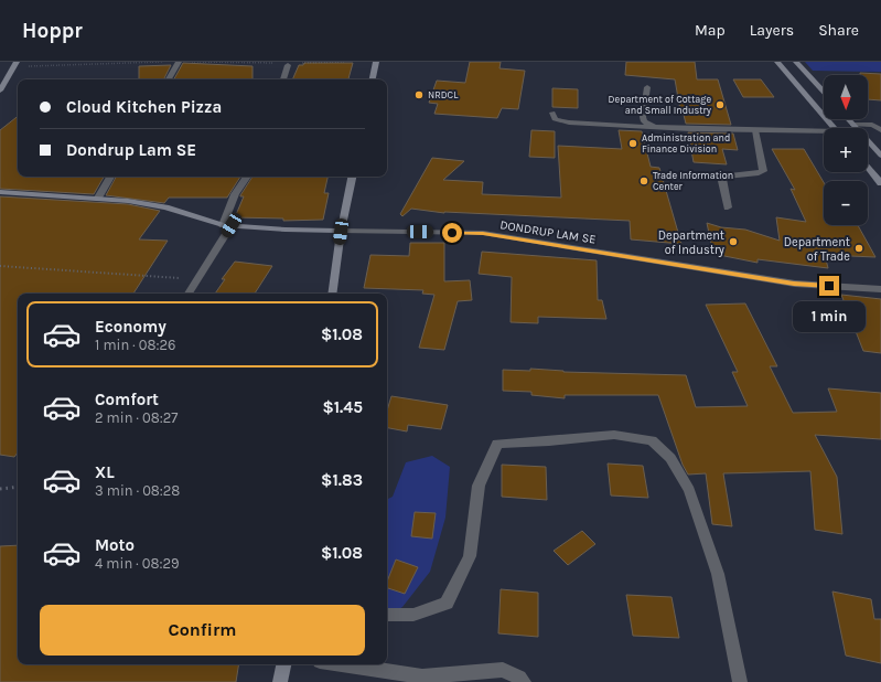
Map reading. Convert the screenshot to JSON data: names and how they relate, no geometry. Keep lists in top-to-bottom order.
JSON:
{
  "streets": {
    "main road": ["DONDRUP LAM SE"]
  },
  "places": [
    "NRDCL",
    "Department of Cottage and Small Industry",
    "Administration and Finance Division",
    "Trade Information Center",
    "Department of Industry",
    "Department of Trade"
  ],
  "north": "bottom",
  "page": {
    "header": "Hoppr",
    "nav": ["Map", "Layers", "Share"],
    "map_buttons": ["+", "−"],
    "banner": ["Cloud Kitchen Pizza", "Dondrup Lam SE"],
    "bubble": "1 min",
    "list": [
      {
        "name": "Economy",
        "note": "1 min · 08:26",
        "value": "$1.08"
      },
      {
        "name": "Comfort",
        "note": "2 min · 08:27",
        "value": "$1.45"
      },
      {
        "name": "XL",
        "note": "3 min · 08:28",
        "value": "$1.83"
      },
      {
        "name": "Moto",
        "note": "4 min · 08:29",
        "value": "$1.08"
      }
    ],
    "buttons": "Confirm"
  }
}
